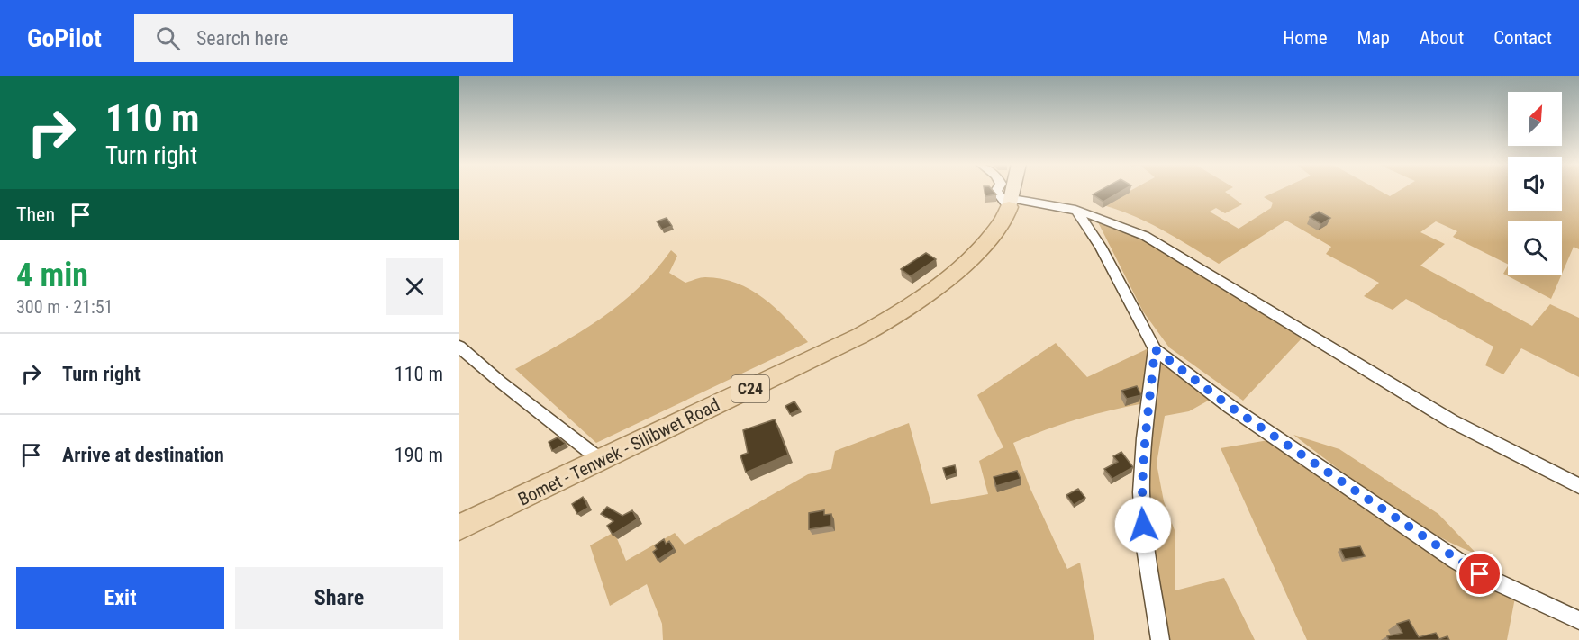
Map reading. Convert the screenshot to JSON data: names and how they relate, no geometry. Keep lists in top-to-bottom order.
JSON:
{
  "streets": {
    "main road": ["C24", "Bomet - Tenwek - Silibwet Road"]
  },
  "crossings": [
    ["C24", "Bomet - Tenwek - Silibwet Road"]
  ],
  "north": "top right",
  "page": {
    "header": "GoPilot",
    "search": "Search here",
    "nav": [
      "Home",
      "Map",
      "About",
      "Contact"
    ],
    "turn": ["110 m", "Turn right"],
    "then": "Then",
    "heading": ["4 min", "300 m · 21:51"],
    "list": [
      {
        "name": "Turn right",
        "value": "110 m"
      },
      {
        "name": "Arrive at destination",
        "value": "190 m"
      }
    ],
    "buttons": ["Exit", "Share"]
  }
}
